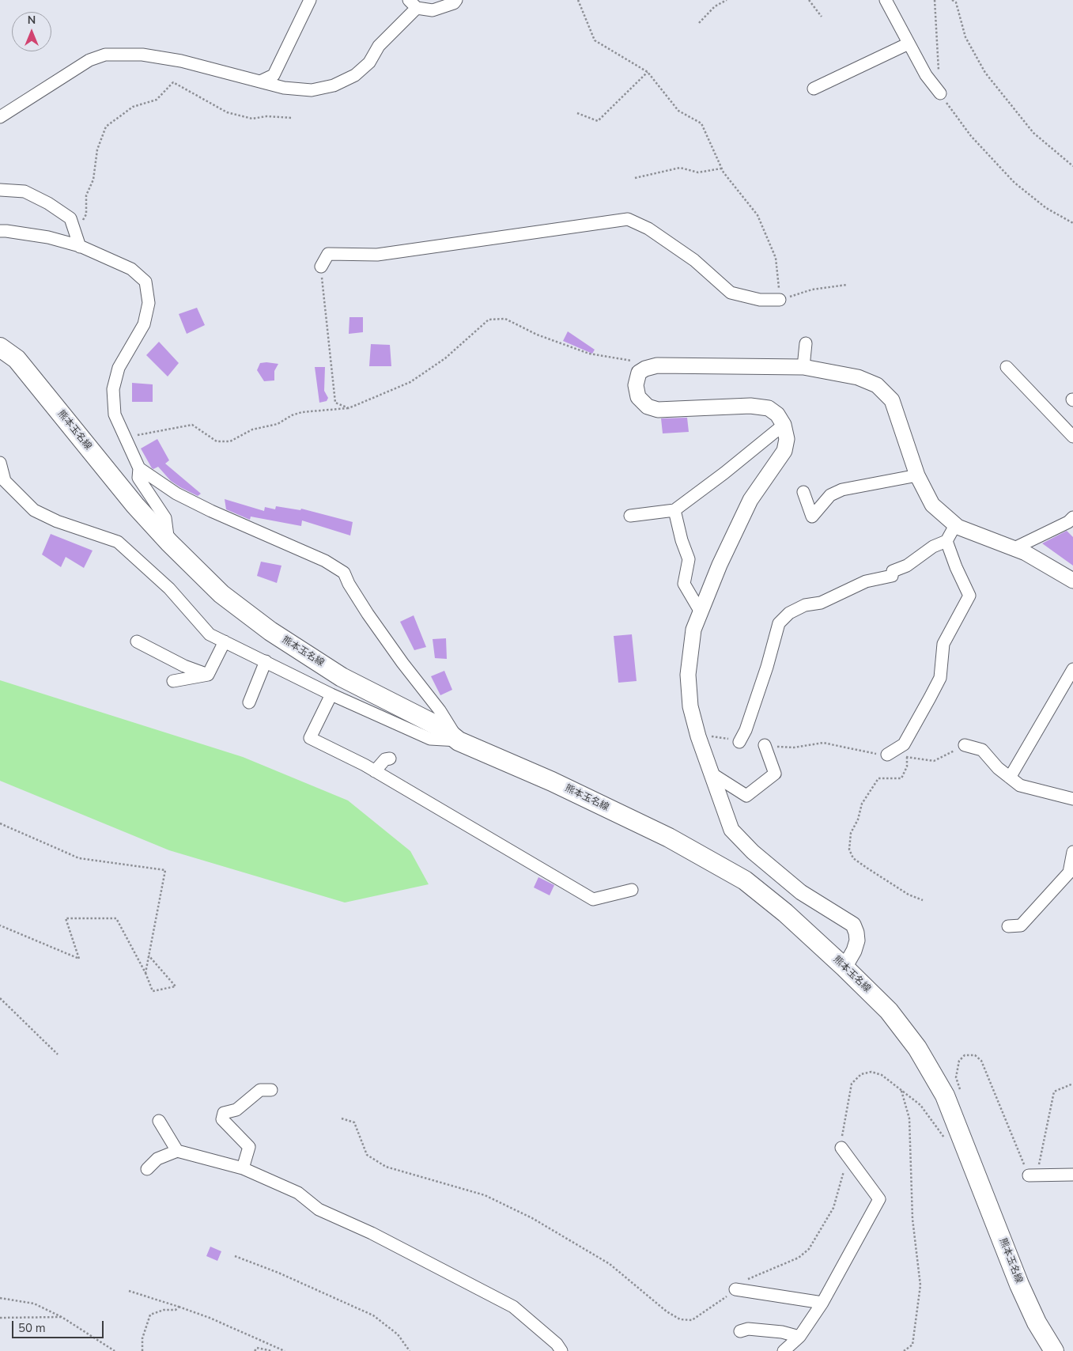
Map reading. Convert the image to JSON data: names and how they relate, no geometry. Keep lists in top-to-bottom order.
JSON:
{
  "streets": {
    "main road": ["熊本玉名線"]
  },
  "scale_bar": "50 m",
  "north": "top"
}
